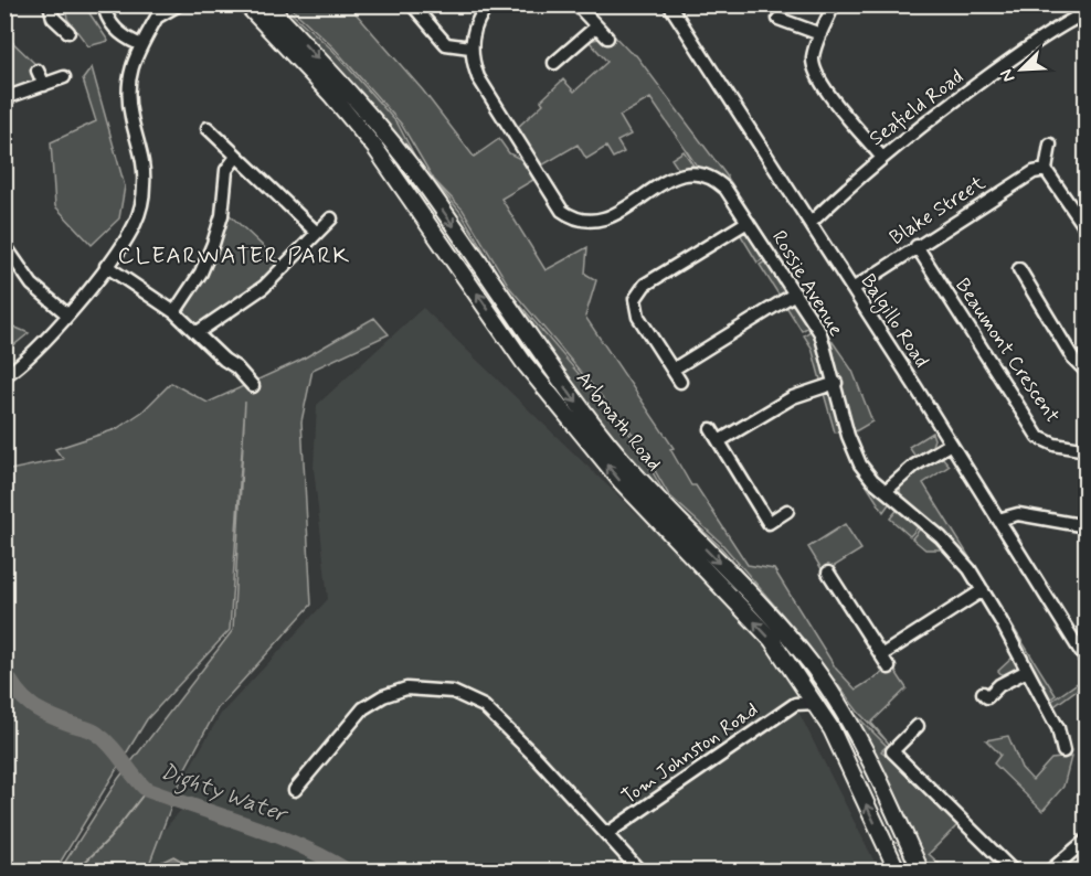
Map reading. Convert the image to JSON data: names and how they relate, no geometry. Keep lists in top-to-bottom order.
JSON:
{
  "streets": {
    "main road": ["Arbroath Road"],
    "street": [
      "Seafield Road",
      "Blake Street",
      "Rossie Avenue",
      "Balgillo Road",
      "Beaumont Crescent",
      "Tom Johnston Road"
    ]
  },
  "crossings": [
    ["Seafield Road", "Balgillo Road"],
    ["Blake Street", "Balgillo Road"],
    ["Blake Street", "Beaumont Crescent"]
  ],
  "districts": ["CLEARWATER PARK"],
  "water": ["Dighty Water"],
  "north": "bottom left"
}
